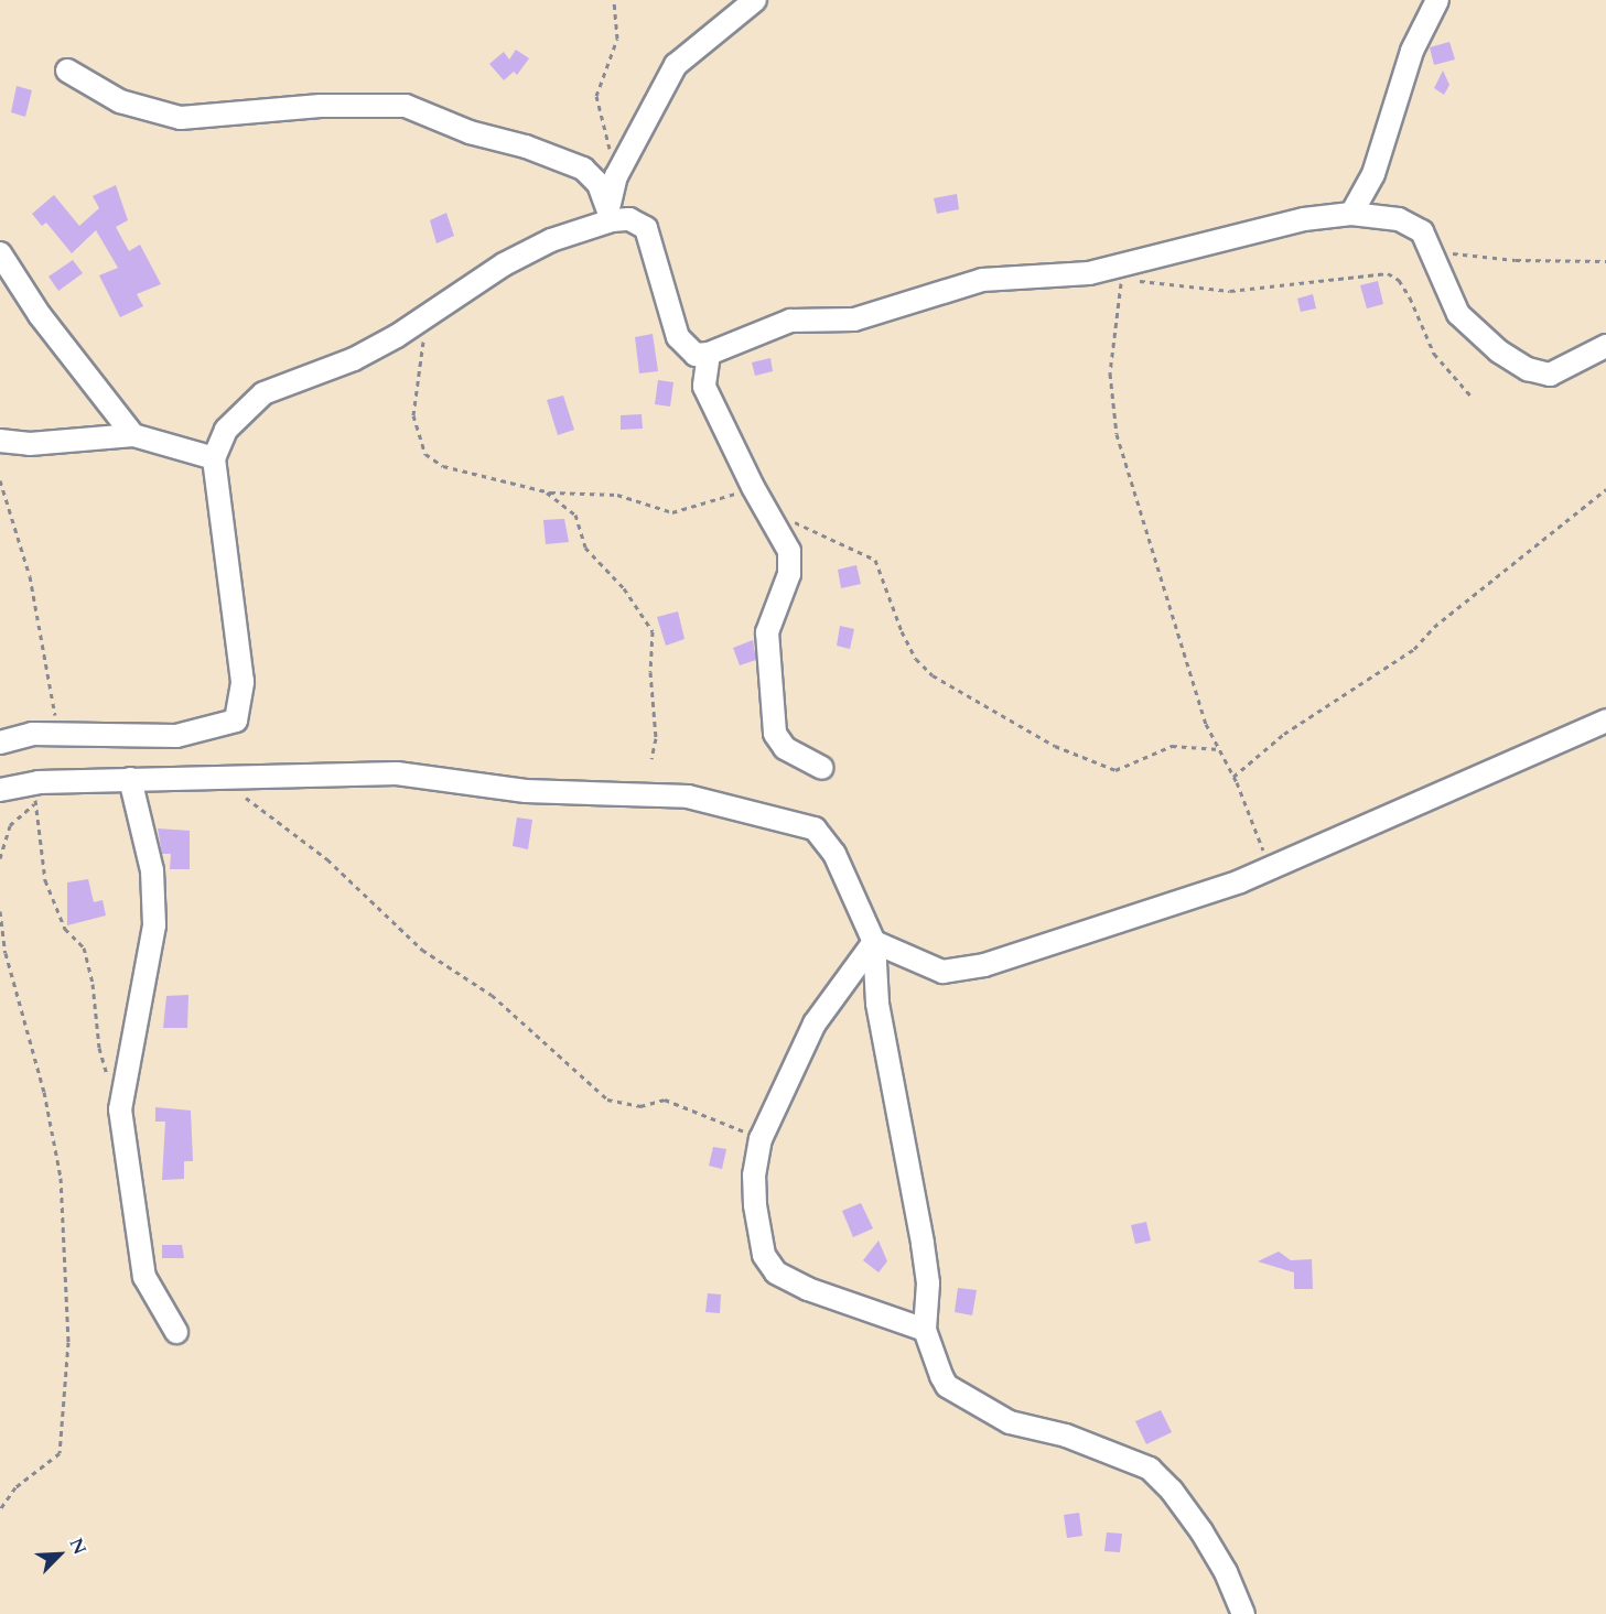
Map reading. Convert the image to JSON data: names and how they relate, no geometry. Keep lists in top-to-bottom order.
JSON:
{
  "north": "top right"
}
